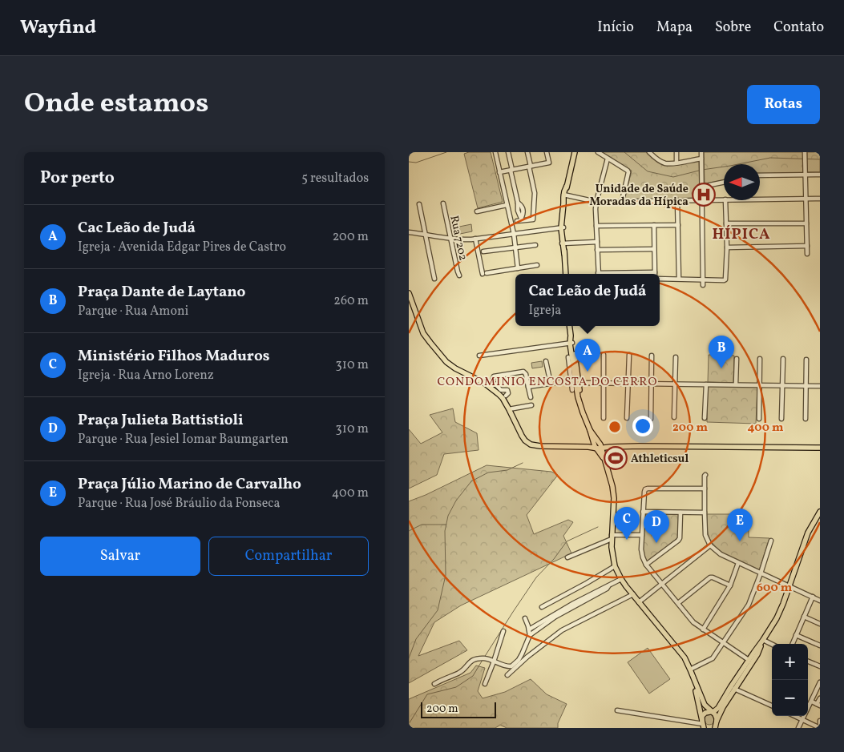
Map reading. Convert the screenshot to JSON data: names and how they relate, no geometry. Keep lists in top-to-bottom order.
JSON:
{
  "streets": {
    "street": ["Rua 7202"]
  },
  "districts": ["HÍPICA", "CONDOMINIO ENCOSTA DO CERRO"],
  "places": {
    "hospital": ["Unidade de Saúde Moradas da Hípica"],
    "sports": ["Athleticsul"]
  },
  "scale_bar": "200 m",
  "north": "left",
  "page": {
    "header": "Wayfind",
    "nav": [
      "Início",
      "Mapa",
      "Sobre",
      "Contato"
    ],
    "title": "Onde estamos",
    "buttons": [
      "Rotas",
      ["Salvar", "Compartilhar"]
    ],
    "heading": ["Por perto", "5 resultados"],
    "list": [
      {
        "mark": "A",
        "name": "Cac Leão de Judá",
        "note": "Igreja · Avenida Edgar Pires de Castro",
        "value": "200 m"
      },
      {
        "mark": "B",
        "name": "Praça Dante de Laytano",
        "note": "Parque · Rua Amoni",
        "value": "260 m"
      },
      {
        "mark": "C",
        "name": "Ministério Filhos Maduros",
        "note": "Igreja · Rua Arno Lorenz",
        "value": "310 m"
      },
      {
        "mark": "D",
        "name": "Praça Julieta Battistioli",
        "note": "Parque · Rua Jesiel Iomar Baumgarten",
        "value": "310 m"
      },
      {
        "mark": "E",
        "name": "Praça Júlio Marino de Carvalho",
        "note": "Parque · Rua José Bráulio da Fonseca",
        "value": "400 m"
      }
    ],
    "popup": ["Cac Leão de Judá", "Igreja"],
    "pins": [
      "B",
      "A",
      "C",
      "E",
      "D"
    ],
    "map_buttons": ["+", "−"],
    "scale": "200 m"
  },
  "rings": ["200 m", "400 m", "600 m"]
}
